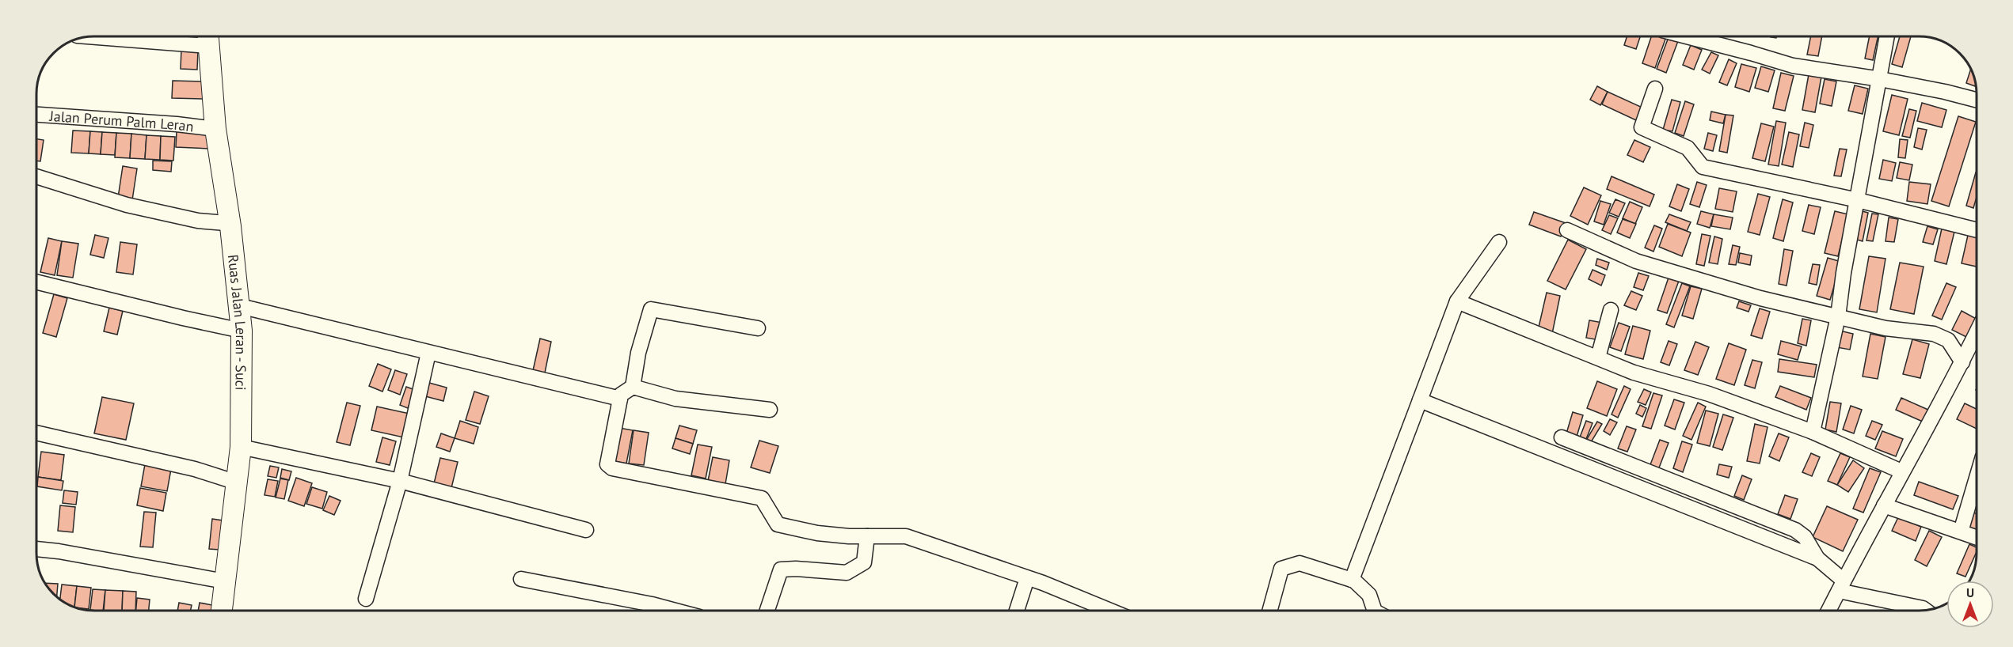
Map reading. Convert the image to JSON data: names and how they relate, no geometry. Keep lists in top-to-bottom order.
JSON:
{
  "streets": {
    "main road": ["Ruas Jalan Leran - Suci"],
    "street": ["Jalan Perum Palm Leran"]
  },
  "crossings": [
    ["Jalan Perum Palm Leran", "Ruas Jalan Leran - Suci"]
  ],
  "north": "top"
}
